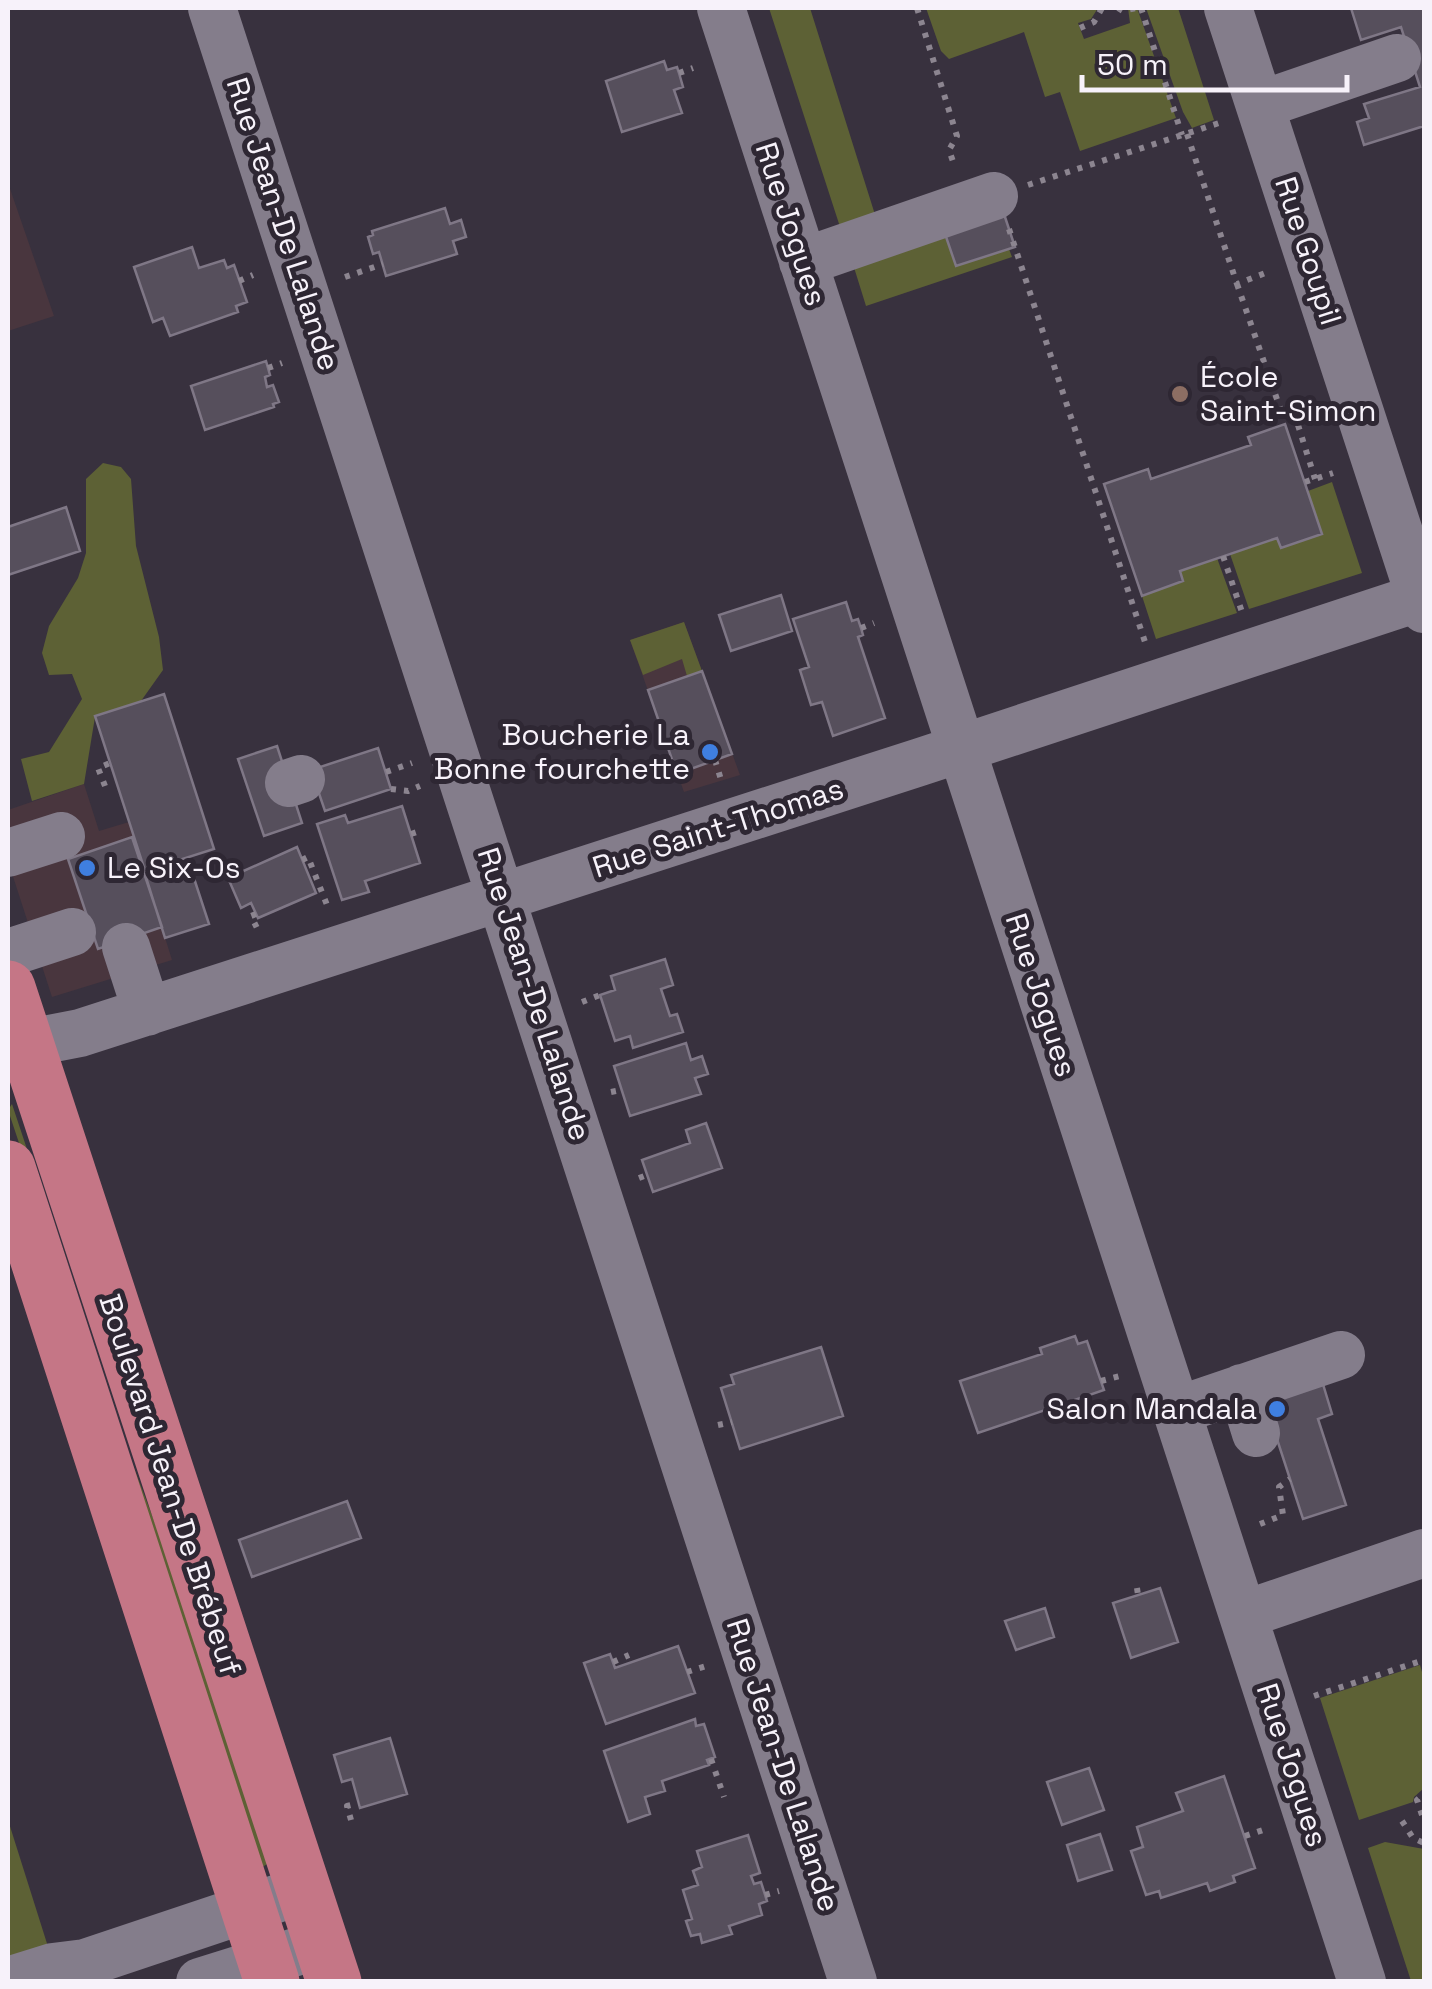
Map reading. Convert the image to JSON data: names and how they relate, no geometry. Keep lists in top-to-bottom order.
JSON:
{
  "streets": {
    "main road": ["Boulevard Jean-De Brébeuf"],
    "street": [
      "Rue Jean-De Lalande",
      "Rue Jogues",
      "Rue Goupil",
      "Rue Saint-Thomas"
    ]
  },
  "crossings": [
    ["Rue Jean-De Lalande", "Rue Saint-Thomas"],
    ["Rue Jogues", "Rue Saint-Thomas"],
    ["Rue Goupil", "Rue Saint-Thomas"],
    ["Rue Saint-Thomas", "Boulevard Jean-De Brébeuf"]
  ],
  "places": [
    "École Saint-Simon",
    "Boucherie La Bonne fourchette",
    "Le Six-Os",
    "Salon Mandala"
  ],
  "scale_bar": "50 m"
}
